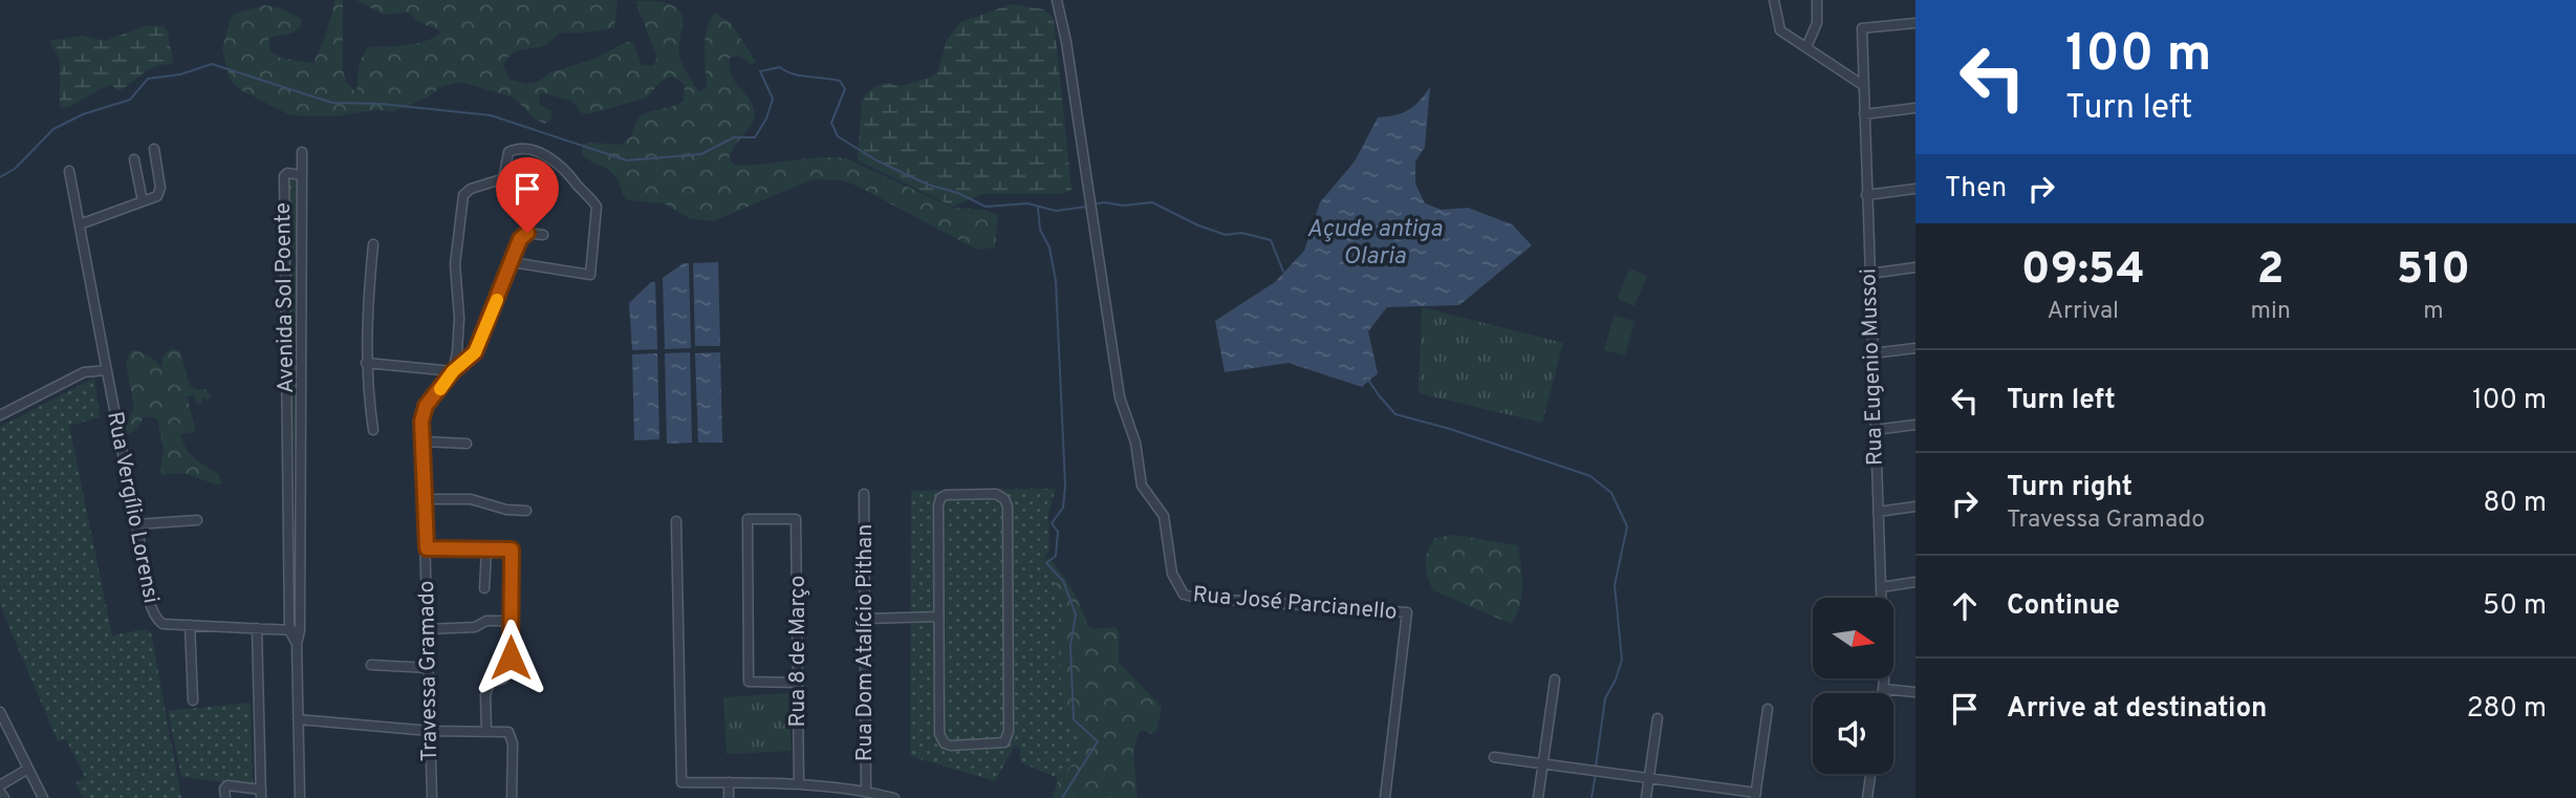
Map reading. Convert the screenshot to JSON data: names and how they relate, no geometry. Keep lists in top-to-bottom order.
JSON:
{
  "streets": {
    "street": [
      "Avenida Sol Poente",
      "Rua Eugenio Mussoi",
      "Rua Vergílio Lorensi",
      "Rua José Parcianello",
      "Rua Dom Atalício Pithan",
      "Rua 8 de Março",
      "Travessa Gramado"
    ]
  },
  "crossings": [
    ["Avenida Sol Poente", "Rua Vergílio Lorensi"]
  ],
  "water": ["Açude antiga Olaria"],
  "north": "right",
  "page": {
    "turn": ["100 m", "Turn left"],
    "then": "Then",
    "eta": [
      "09:54",
      "Arrival",
      "2",
      "min",
      "510",
      "m"
    ],
    "list": [
      {
        "name": "Turn left",
        "value": "100 m"
      },
      {
        "name": "Turn right",
        "note": "Travessa Gramado",
        "value": "80 m"
      },
      {
        "name": "Continue",
        "value": "50 m"
      },
      {
        "name": "Arrive at destination",
        "value": "280 m"
      }
    ]
  }
}
